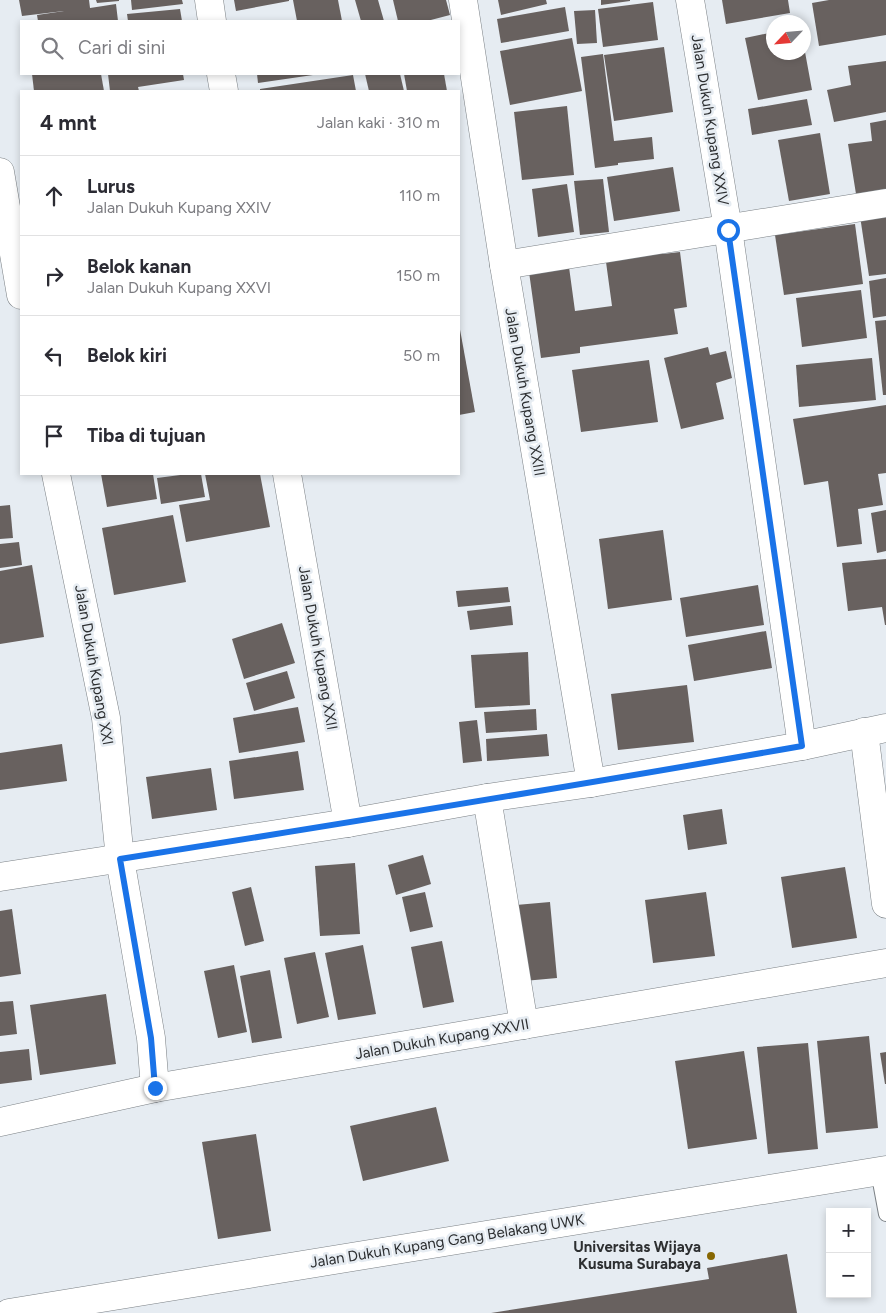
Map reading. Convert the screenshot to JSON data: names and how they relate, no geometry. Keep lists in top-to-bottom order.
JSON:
{
  "streets": {
    "street": [
      "Jalan Dukuh Kupang XXIV",
      "Jalan Dukuh Kupang XXIII",
      "Jalan Dukuh Kupang XXII",
      "Jalan Dukuh Kupang XXI",
      "Jalan Dukuh Kupang XXVII",
      "Jalan Dukuh Kupang Gang Belakang UWK"
    ]
  },
  "crossings": [
    ["Jalan Dukuh Kupang XXI", "Jalan Dukuh Kupang XXVII"]
  ],
  "places": ["Universitas Wijaya Kusuma Surabaya"],
  "north": "bottom left",
  "page": {
    "search": "Cari di sini",
    "heading": ["4 mnt", "Jalan kaki · 310 m"],
    "list": [
      ["Lurus", "Jalan Dukuh Kupang XXIV", "110 m"],
      ["Belok kanan", "Jalan Dukuh Kupang XXVI", "150 m"],
      ["Belok kiri", "50 m"],
      "Tiba di tujuan"
    ],
    "map_buttons": ["+", "−"]
  }
}
